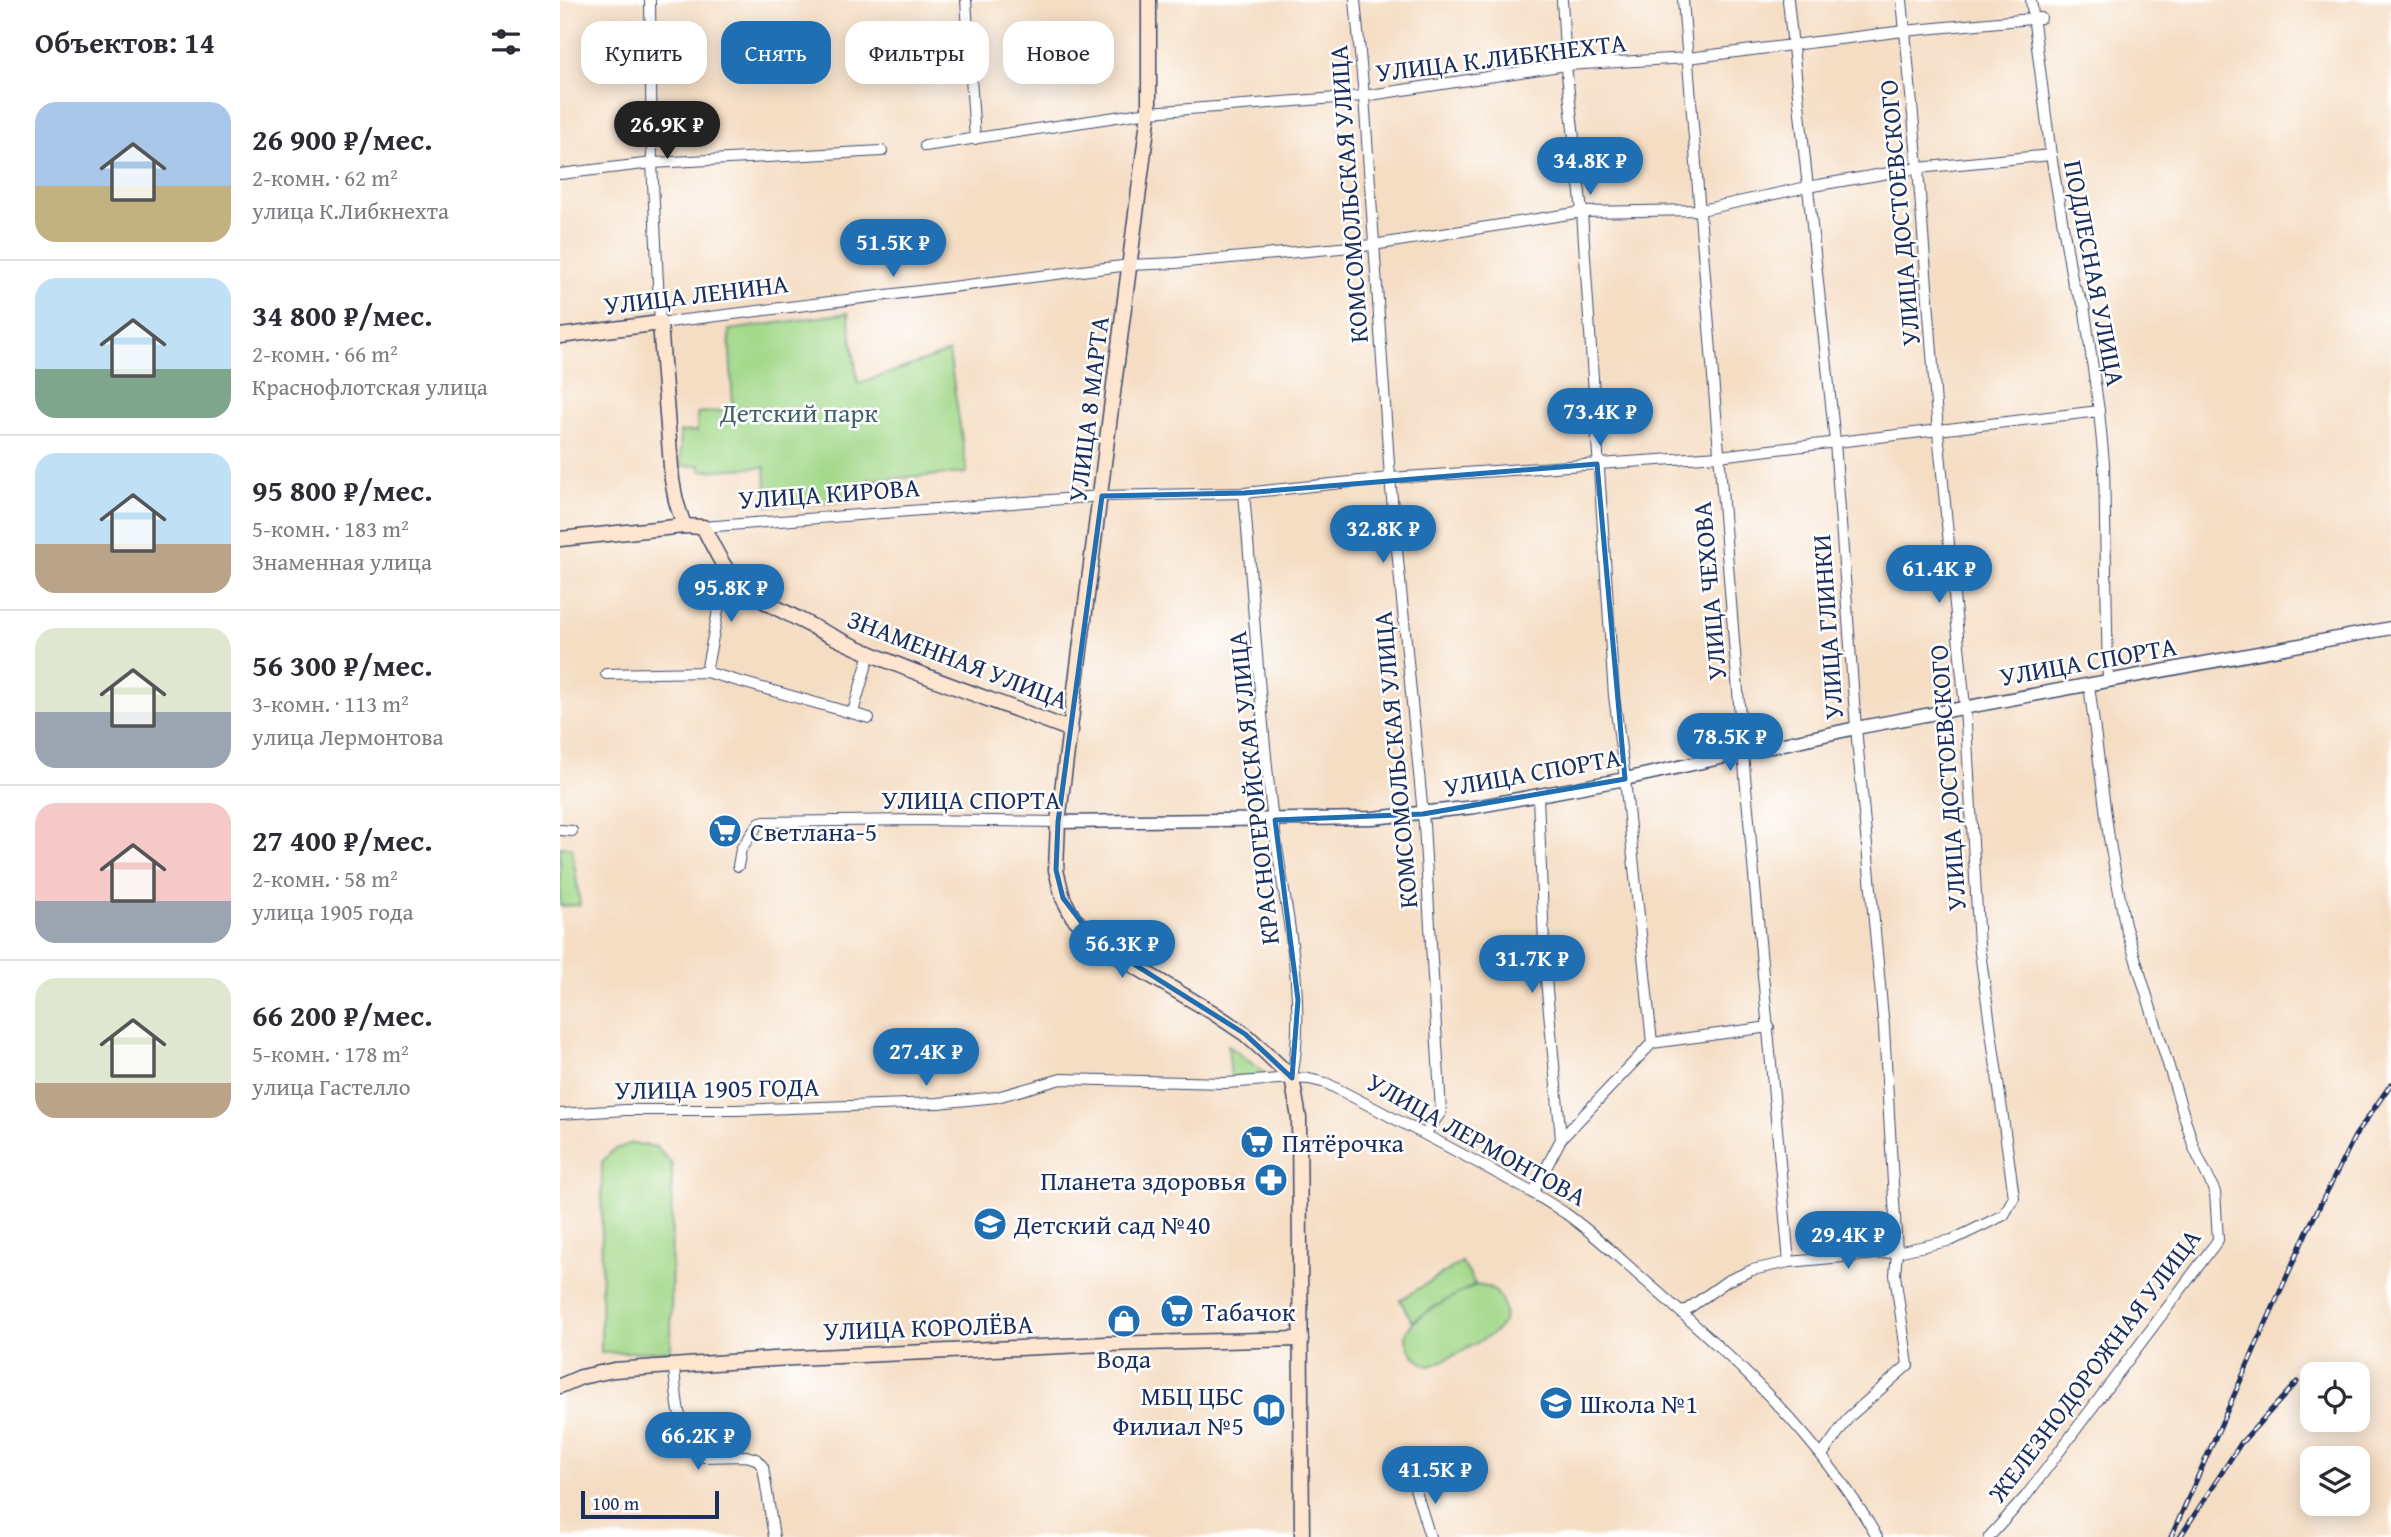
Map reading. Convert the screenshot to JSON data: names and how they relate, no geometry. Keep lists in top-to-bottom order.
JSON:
{
  "streets": {
    "main road": [
      "УЛИЦА ЛЕНИНА",
      "УЛИЦА 8 МАРТА",
      "УЛИЦА КИРОВА",
      "ЗНАМЕННАЯ УЛИЦА",
      "УЛИЦА КОРОЛЁВА"
    ],
    "street": [
      "УЛИЦА К.ЛИБКНЕХТА",
      "КОМСОМОЛЬСКАЯ УЛИЦА",
      "УЛИЦА ДОСТОЕВСКОГО",
      "ПОДЛЕСНАЯ УЛИЦА",
      "УЛИЦА ЧЕХОВА",
      "УЛИЦА ГЛИНКИ",
      "УЛИЦА СПОРТА",
      "КРАСНОГЕРОЙСКАЯ УЛИЦА",
      "УЛИЦА 1905 ГОДА",
      "УЛИЦА ЛЕРМОНТОВА",
      "ЖЕЛЕЗНОДОРОЖНАЯ УЛИЦА"
    ]
  },
  "crossings": [
    ["УЛИЦА К.ЛИБКНЕХТА", "КОМСОМОЛЬСКАЯ УЛИЦА"],
    ["УЛИЦА К.ЛИБКНЕХТА", "УЛИЦА ДОСТОЕВСКОГО"],
    ["УЛИЦА К.ЛИБКНЕХТА", "ПОДЛЕСНАЯ УЛИЦА"],
    ["УЛИЦА К.ЛИБКНЕХТА", "УЛИЦА 8 МАРТА"],
    ["УЛИЦА К.ЛИБКНЕХТА", "УЛИЦА ЧЕХОВА"],
    ["УЛИЦА К.ЛИБКНЕХТА", "УЛИЦА ГЛИНКИ"],
    ["КОМСОМОЛЬСКАЯ УЛИЦА", "УЛИЦА ЛЕНИНА"],
    ["КОМСОМОЛЬСКАЯ УЛИЦА", "УЛИЦА КИРОВА"],
    ["КОМСОМОЛЬСКАЯ УЛИЦА", "УЛИЦА СПОРТА"],
    ["КОМСОМОЛЬСКАЯ УЛИЦА", "УЛИЦА ЛЕРМОНТОВА"],
    ["УЛИЦА ДОСТОЕВСКОГО", "УЛИЦА ЛЕНИНА"],
    ["УЛИЦА ДОСТОЕВСКОГО", "УЛИЦА КИРОВА"],
    ["УЛИЦА ДОСТОЕВСКОГО", "УЛИЦА ГЛИНКИ"],
    ["УЛИЦА ДОСТОЕВСКОГО", "УЛИЦА СПОРТА"],
    ["ПОДЛЕСНАЯ УЛИЦА", "УЛИЦА ЛЕНИНА"],
    ["ПОДЛЕСНАЯ УЛИЦА", "УЛИЦА КИРОВА"],
    ["ПОДЛЕСНАЯ УЛИЦА", "УЛИЦА СПОРТА"],
    ["УЛИЦА ЛЕНИНА", "УЛИЦА 8 МАРТА"],
    ["УЛИЦА ЛЕНИНА", "УЛИЦА ЧЕХОВА"],
    ["УЛИЦА ЛЕНИНА", "УЛИЦА ГЛИНКИ"],
    ["УЛИЦА 8 МАРТА", "УЛИЦА КИРОВА"],
    ["УЛИЦА 8 МАРТА", "ЗНАМЕННАЯ УЛИЦА"],
    ["УЛИЦА 8 МАРТА", "УЛИЦА СПОРТА"],
    ["УЛИЦА КИРОВА", "УЛИЦА ЧЕХОВА"],
    ["УЛИЦА КИРОВА", "УЛИЦА ГЛИНКИ"],
    ["УЛИЦА КИРОВА", "ЗНАМЕННАЯ УЛИЦА"],
    ["УЛИЦА КИРОВА", "КРАСНОГЕРОЙСКАЯ УЛИЦА"],
    ["УЛИЦА ЧЕХОВА", "УЛИЦА СПОРТА"],
    ["УЛИЦА ГЛИНКИ", "УЛИЦА СПОРТА"],
    ["УЛИЦА ГЛИНКИ", "УЛИЦА ЛЕРМОНТОВА"],
    ["УЛИЦА СПОРТА", "КРАСНОГЕРОЙСКАЯ УЛИЦА"],
    ["УЛИЦА СПОРТА", "ЖЕЛЕЗНОДОРОЖНАЯ УЛИЦА"],
    ["КРАСНОГЕРОЙСКАЯ УЛИЦА", "УЛИЦА 1905 ГОДА"],
    ["КРАСНОГЕРОЙСКАЯ УЛИЦА", "УЛИЦА ЛЕРМОНТОВА"],
    ["УЛИЦА 1905 ГОДА", "УЛИЦА ЛЕРМОНТОВА"]
  ],
  "parks": ["Детский парк"],
  "places": {
    "supermarket": ["Светлана-5", "Пятёрочка", "Табачок"],
    "pharmacy": ["Планета здоровья"],
    "school or university": ["Детский сад №40", "Школа №1"],
    "shop": ["Вода"],
    "library": ["МБЦ ЦБС Филиал №5"]
  },
  "scale_bar": "100 m",
  "page": {
    "heading": "Объектов: 14",
    "chip": [
      "Купить",
      "Снять",
      "Фильтры",
      "Новое"
    ],
    "list": [
      {
        "name": "26 900 ₽/мес.",
        "note": "2-комн. · 62 m² · улица К.Либкнехта"
      },
      {
        "name": "34 800 ₽/мес.",
        "note": "2-комн. · 66 m² · Краснофлотская улица"
      },
      {
        "name": "95 800 ₽/мес.",
        "note": "5-комн. · 183 m² · Знаменная улица"
      },
      {
        "name": "56 300 ₽/мес.",
        "note": "3-комн. · 113 m² · улица Лермонтова"
      },
      {
        "name": "27 400 ₽/мес.",
        "note": "2-комн. · 58 m² · улица 1905 года"
      },
      {
        "name": "66 200 ₽/мес.",
        "note": "5-комн. · 178 m² · улица Гастелло"
      }
    ],
    "price": [
      "26.9K ₽",
      "34.8K ₽",
      "51.5K ₽",
      "73.4K ₽",
      "32.8K ₽",
      "61.4K ₽",
      "95.8K ₽",
      "78.5K ₽",
      "56.3K ₽",
      "31.7K ₽",
      "27.4K ₽",
      "29.4K ₽",
      "66.2K ₽",
      "41.5K ₽"
    ],
    "scale": "100 m"
  }
}
